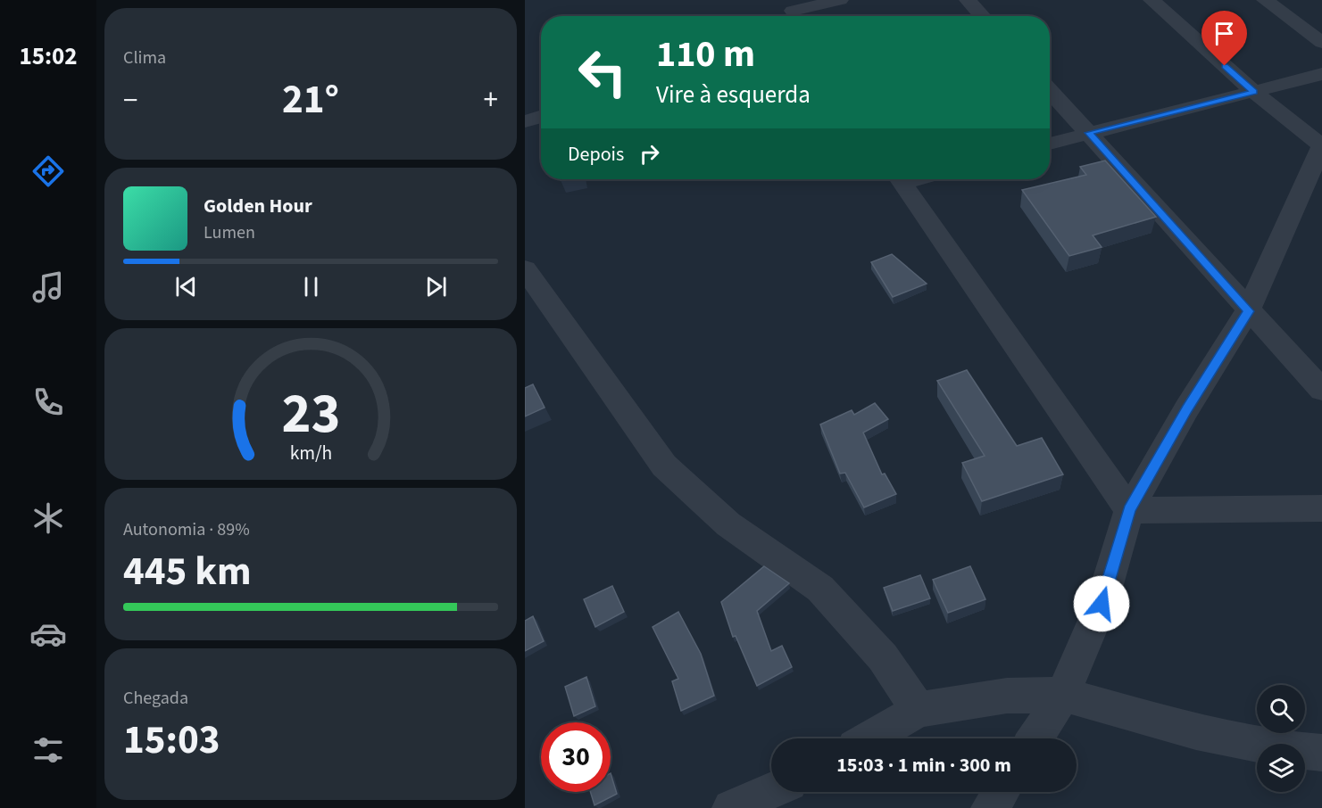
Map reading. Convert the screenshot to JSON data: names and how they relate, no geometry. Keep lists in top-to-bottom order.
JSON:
{
  "page": {
    "tabs": "15:02",
    "tile": [
      "Clima",
      ["Autonomia · 89%", "445 km"],
      ["Chegada", "15:03"]
    ],
    "turn": ["110 m", "Vire à esquerda"],
    "heat": ["−", "21°", "+"],
    "then": "Depois",
    "song": ["Golden Hour", "Lumen"],
    "limit": "30",
    "trip": "15:03 · 1 min · 300 m",
    "gauge": ["23", "km/h"]
  }
}
